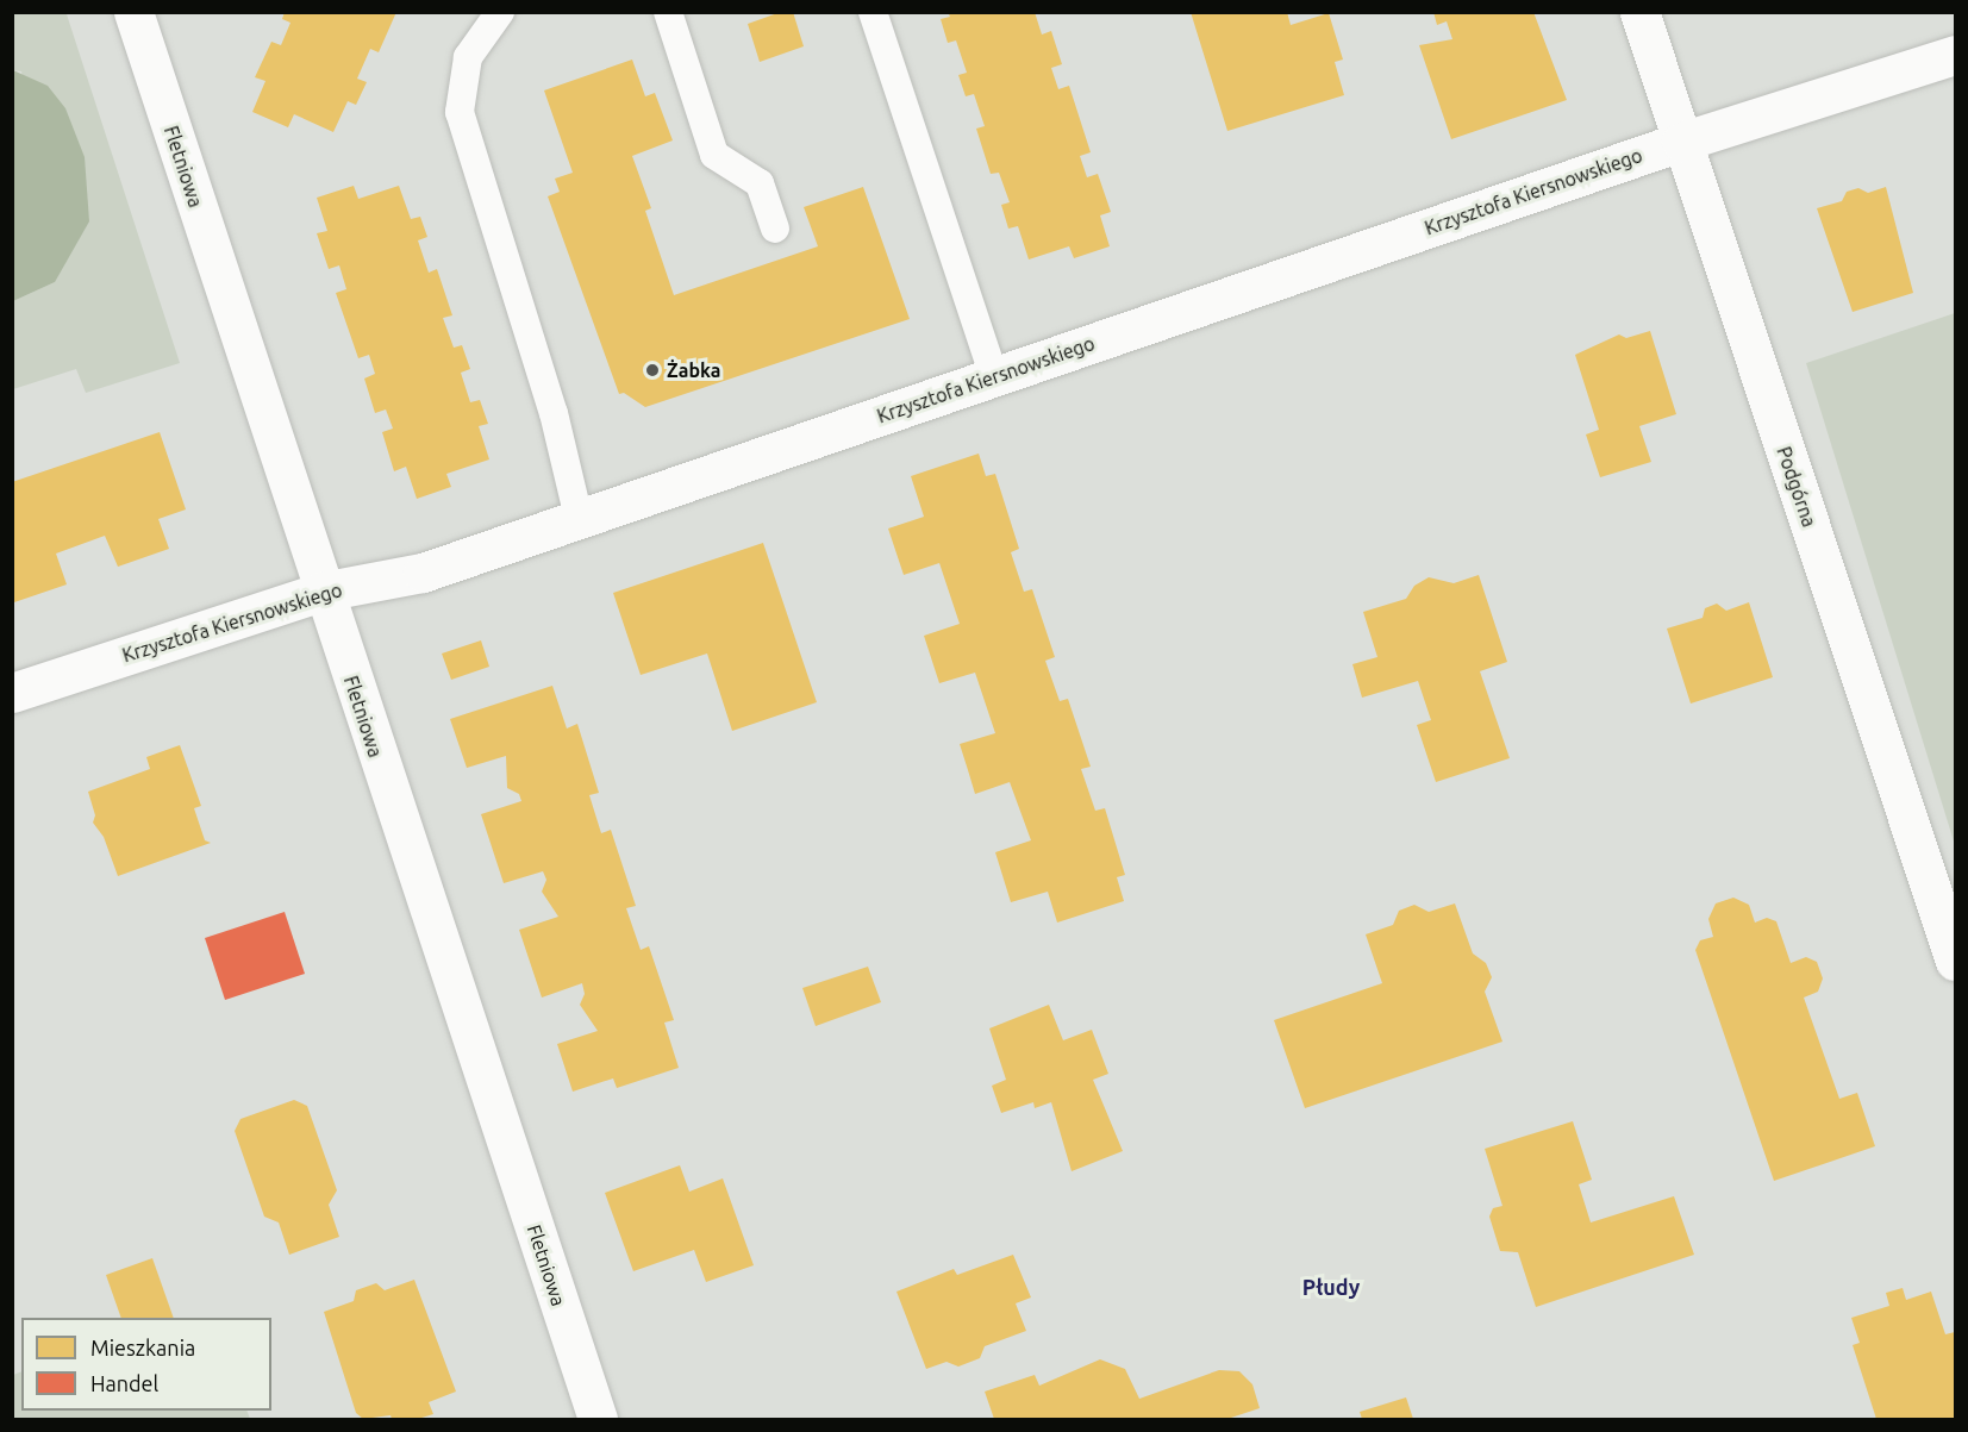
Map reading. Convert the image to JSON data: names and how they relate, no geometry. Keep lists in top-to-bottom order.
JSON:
{
  "streets": {
    "street": ["Fletniowa", "Krzysztofa Kiersnowskiego", "Podgórna"]
  },
  "crossings": [
    ["Fletniowa", "Krzysztofa Kiersnowskiego"],
    ["Krzysztofa Kiersnowskiego", "Podgórna"]
  ],
  "districts": ["Płudy"],
  "places": ["Żabka"],
  "legend": ["Mieszkania", "Handel"]
}
